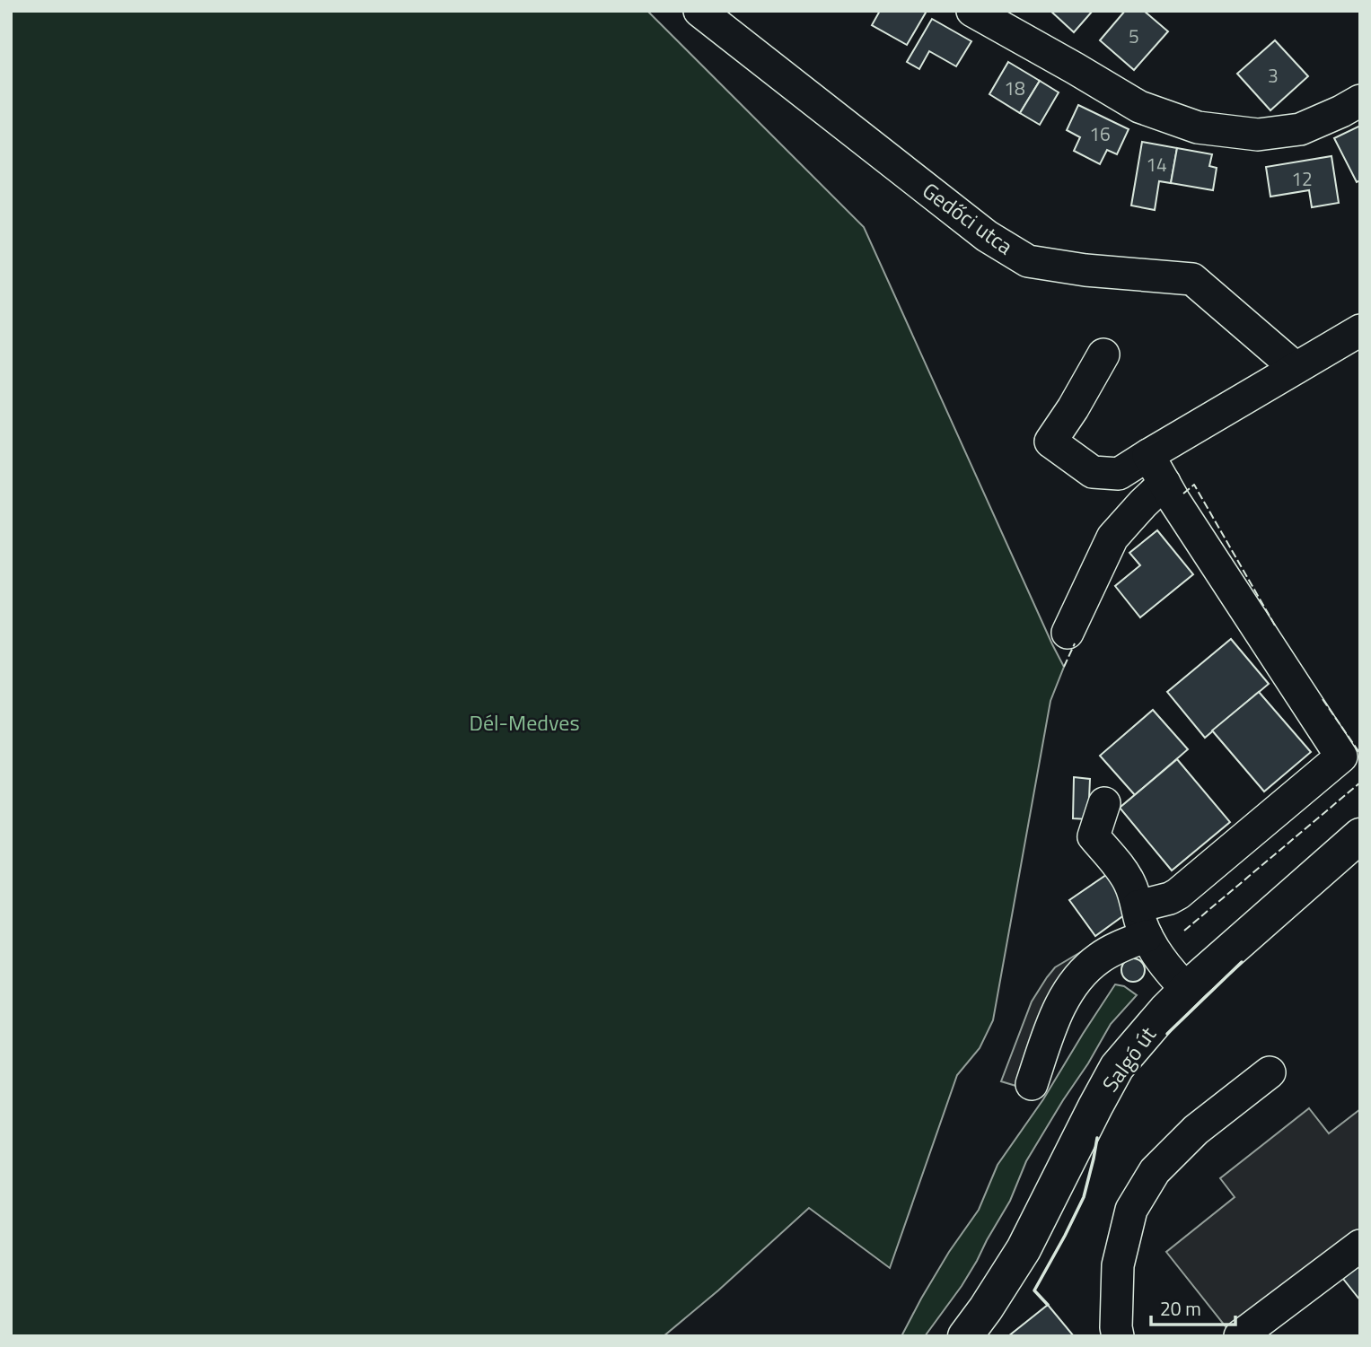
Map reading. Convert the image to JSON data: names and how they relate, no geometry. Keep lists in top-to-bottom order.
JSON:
{
  "streets": {
    "main road": ["Salgó út"],
    "street": ["Gedőci utca"]
  },
  "parks": ["Dél-Medves"],
  "house_numbers": [
    "5",
    "3",
    "18",
    "16",
    "14",
    "12"
  ],
  "scale_bar": "20 m"
}
